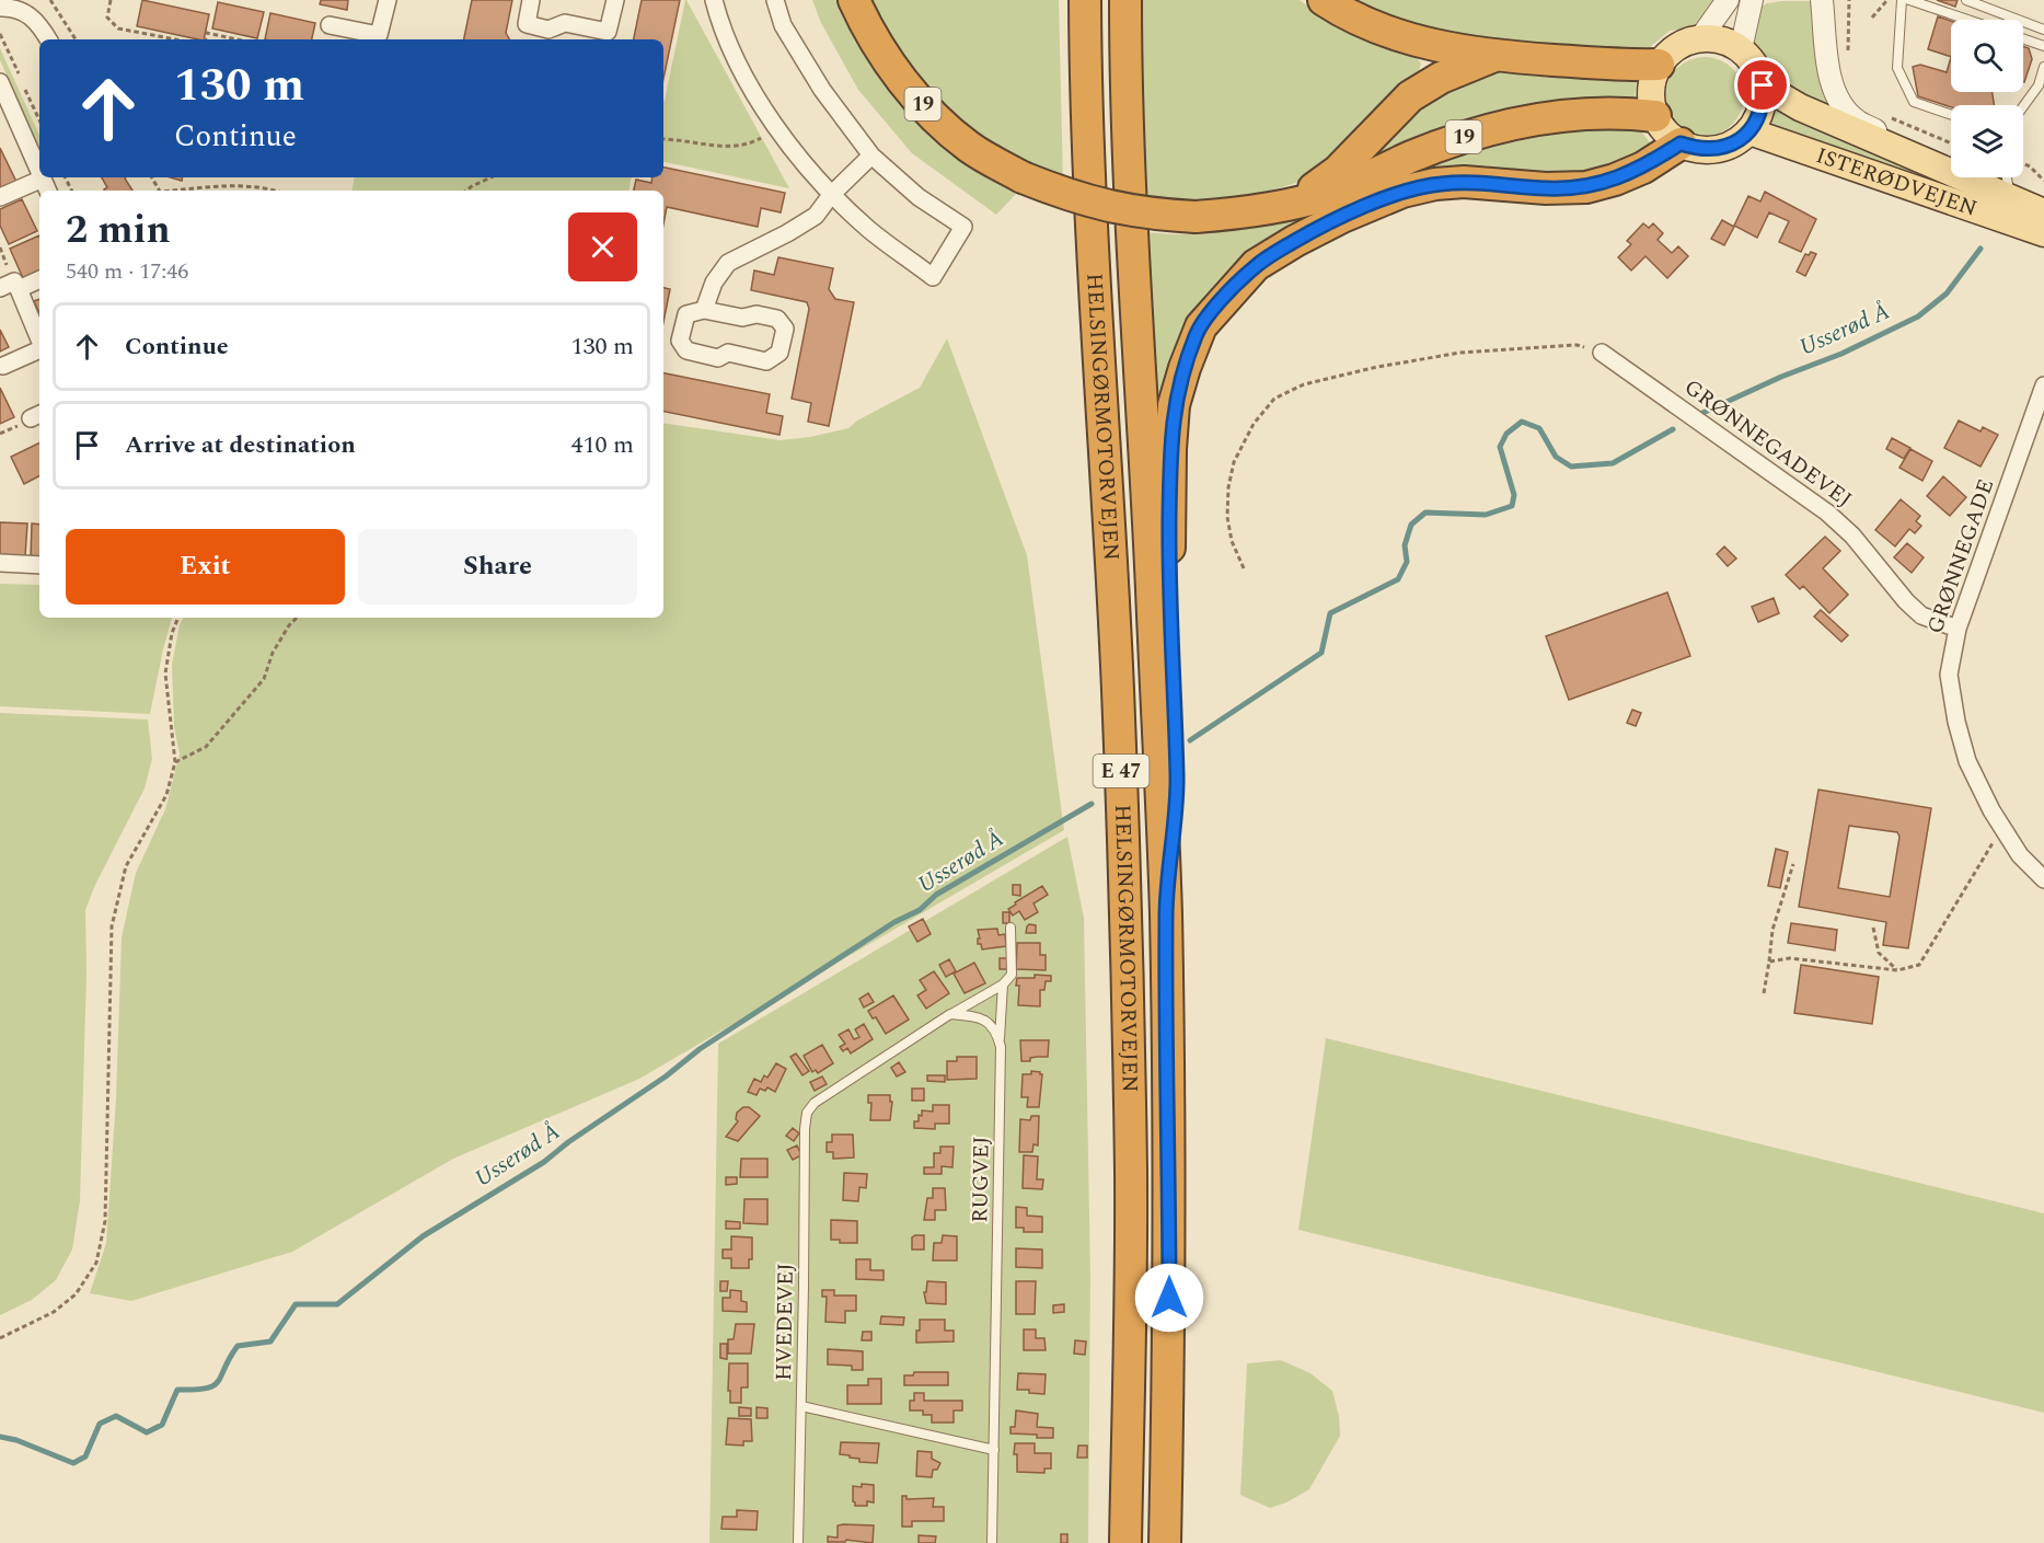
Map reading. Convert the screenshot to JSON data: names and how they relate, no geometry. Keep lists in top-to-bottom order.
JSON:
{
  "streets": {
    "highway": ["19", "HELSINGØRMOTORVEJEN", "E 47"],
    "main road": ["ISTERØDVEJEN"],
    "street": ["GRØNNEGADEVEJ", "GRØNNEGADE"],
    "lane": ["RUGVEJ", "HVEDEVEJ"]
  },
  "crossings": [
    ["19", "ISTERØDVEJEN"],
    ["GRØNNEGADEVEJ", "GRØNNEGADE"]
  ],
  "water": ["Usserød Å"],
  "page": {
    "turn": ["130 m", "Continue"],
    "heading": ["2 min", "540 m · 17:46"],
    "list": [
      {
        "name": "Continue",
        "value": "130 m"
      },
      {
        "name": "Arrive at destination",
        "value": "410 m"
      }
    ],
    "buttons": ["Exit", "Share"]
  }
}
